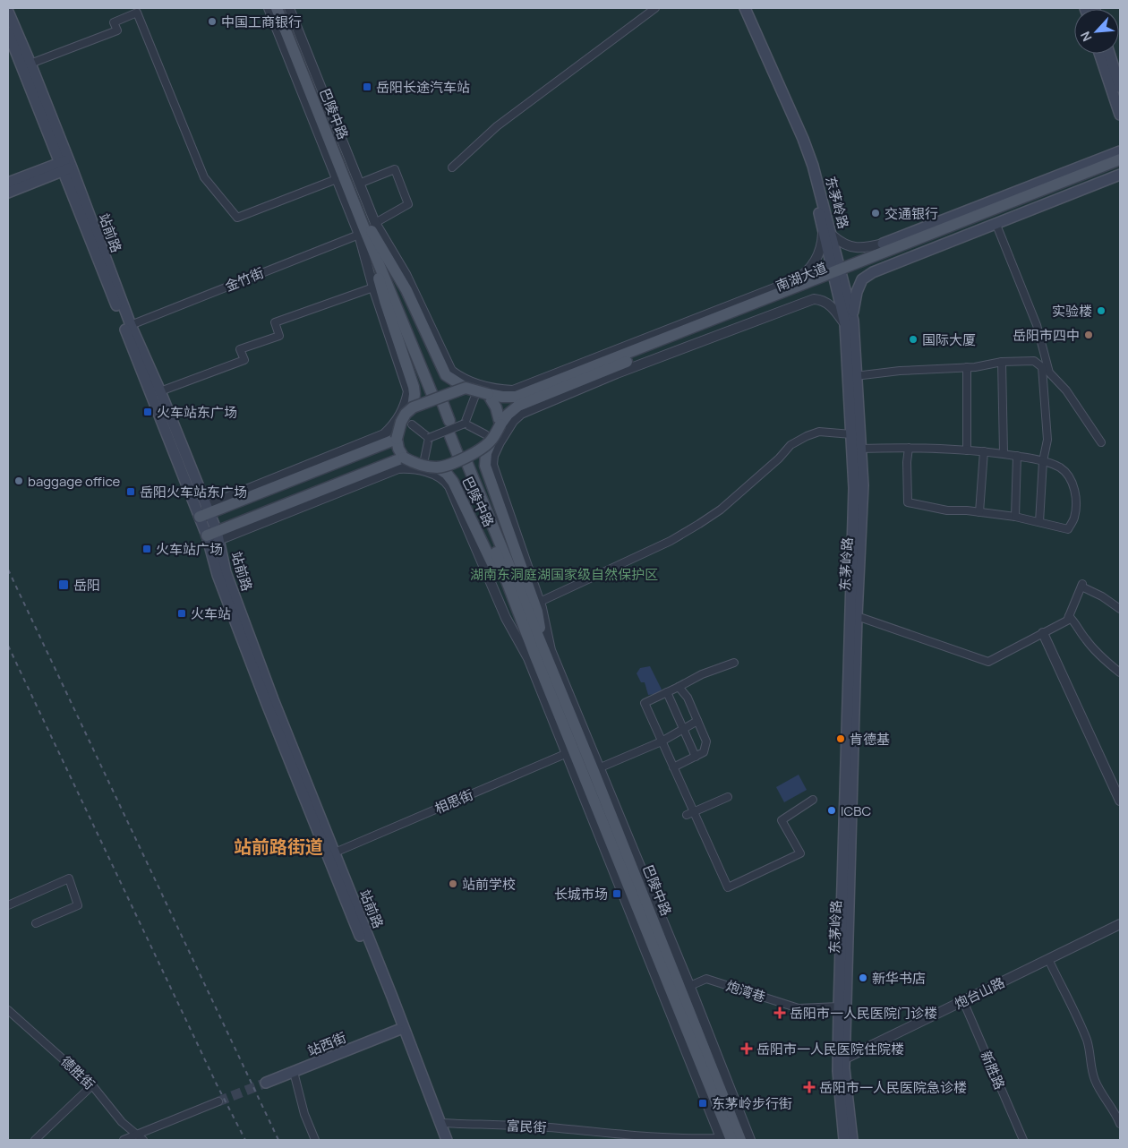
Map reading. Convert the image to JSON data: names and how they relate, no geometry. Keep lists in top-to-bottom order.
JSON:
{
  "streets": {
    "main road": [
      "巴陵中路",
      "东茅岭路",
      "站前路",
      "南湖大道",
      "站西街"
    ],
    "street": [
      "金竹街",
      "相思街",
      "炮湾巷",
      "炮台山路",
      "新胜路",
      "德胜街",
      "富民街"
    ]
  },
  "crossings": [
    ["巴陵中路", "南湖大道"],
    ["巴陵中路", "金竹街"],
    ["巴陵中路", "相思街"],
    ["巴陵中路", "炮湾巷"],
    ["巴陵中路", "富民街"],
    ["东茅岭路", "南湖大道"],
    ["东茅岭路", "炮湾巷"],
    ["东茅岭路", "炮台山路"],
    ["站前路", "金竹街"],
    ["站前路", "相思街"],
    ["站前路", "站西街"],
    ["站前路", "富民街"],
    ["炮台山路", "新胜路"]
  ],
  "districts": ["站前路街道"],
  "parks": ["湖南东洞庭湖国家级自然保护区"],
  "places": {
    "other": [
      "中国工商银行",
      "交通银行",
      "实验楼",
      "岳阳市四中",
      "国际大厦",
      "baggage office",
      "肯德基",
      "ICBC",
      "站前学校",
      "新华书店"
    ],
    "transit": [
      "岳阳长途汽车站",
      "火车站东广场",
      "岳阳火车站东广场",
      "火车站广场",
      "岳阳",
      "火车站",
      "长城市场",
      "东茅岭步行街"
    ],
    "health": ["岳阳市一人民医院门诊楼", "岳阳市一人民医院住院楼", "岳阳市一人民医院急诊楼"]
  },
  "north": "bottom left"
}
